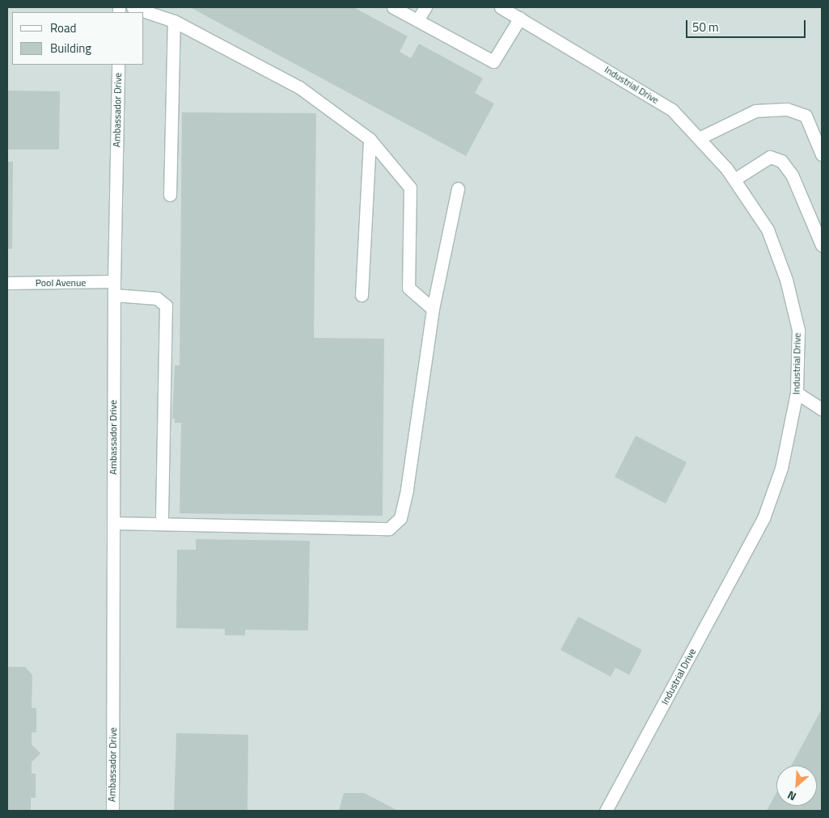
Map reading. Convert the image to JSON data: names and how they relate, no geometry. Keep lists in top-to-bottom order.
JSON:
{
  "streets": {
    "street": ["Industrial Drive", "Ambassador Drive", "Pool Avenue"]
  },
  "crossings": [
    ["Ambassador Drive", "Pool Avenue"]
  ],
  "legend": ["Road", "Building"],
  "scale_bar": "50 m",
  "north": "bottom left"
}
